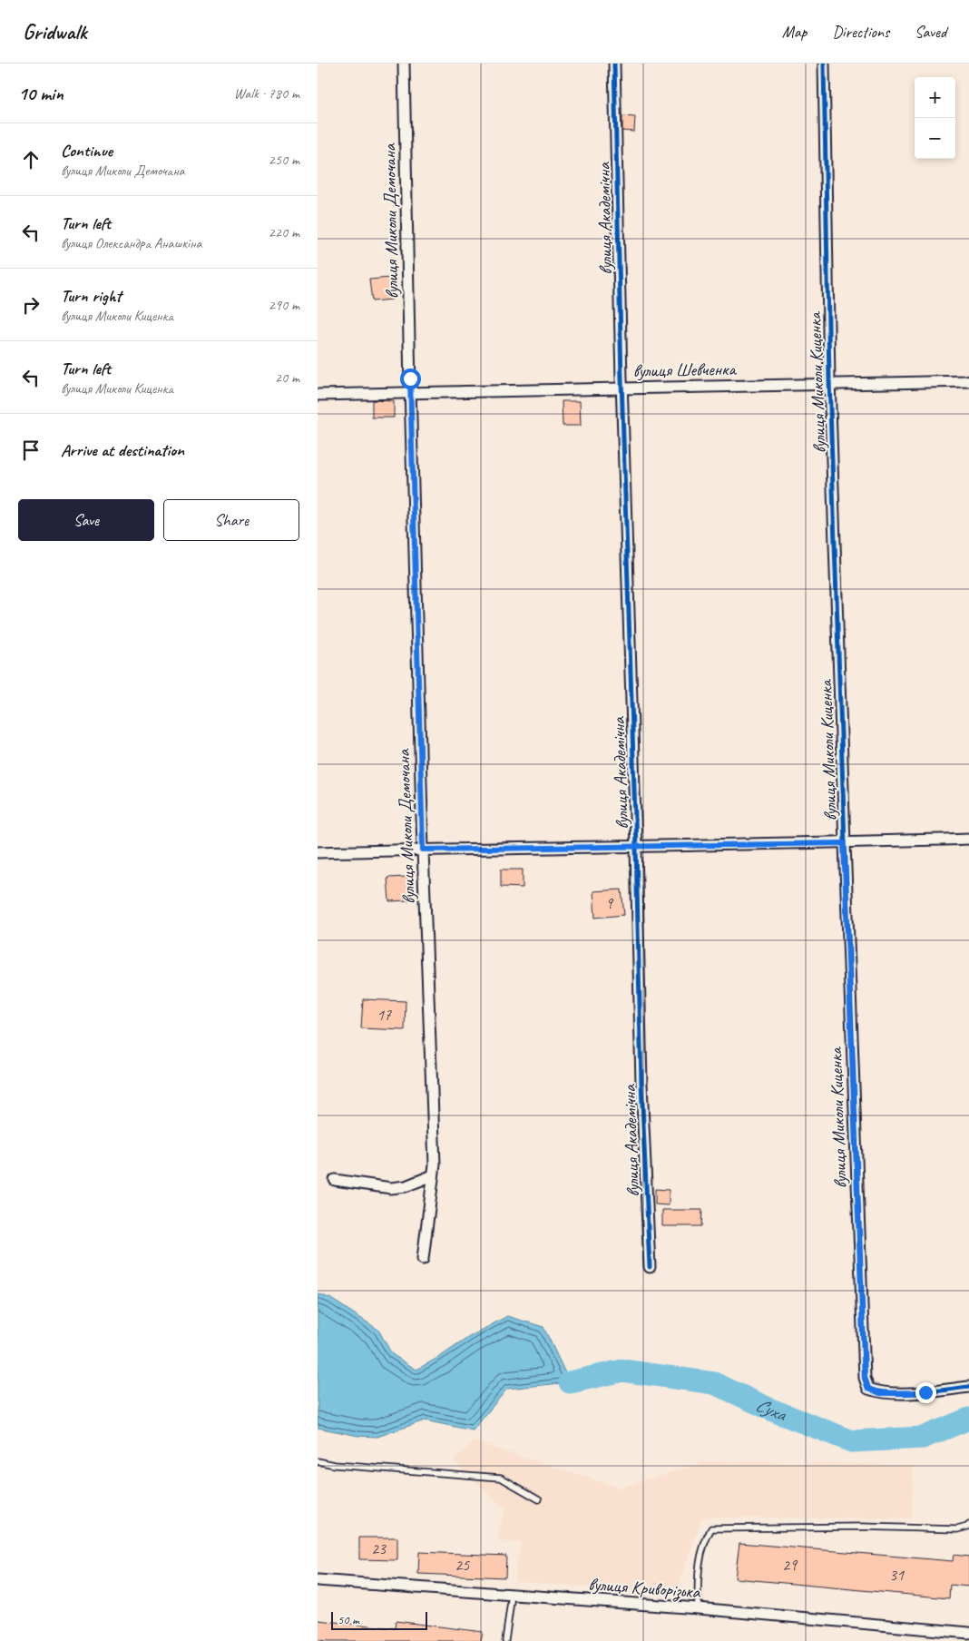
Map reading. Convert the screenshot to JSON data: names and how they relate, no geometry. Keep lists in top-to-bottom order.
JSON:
{
  "streets": {
    "street": [
      "вулиця Академічна",
      "вулиця Миколи Демочана",
      "вулиця Шевченка",
      "вулиця Миколи Киценка",
      "вулиця Криворізька"
    ]
  },
  "crossings": [
    ["вулиця Академічна", "вулиця Шевченка"],
    ["вулиця Миколи Демочана", "вулиця Шевченка"],
    ["вулиця Шевченка", "вулиця Миколи Киценка"]
  ],
  "water": ["Суха"],
  "house_numbers": [
    "9",
    "17",
    "23",
    "25",
    "29",
    "31"
  ],
  "scale_bar": "50 m",
  "page": {
    "header": "Gridwalk",
    "nav": ["Map", "Directions", "Saved"],
    "heading": ["10 min", "Walk · 780 m"],
    "map_buttons": ["+", "−"],
    "list": [
      ["Continue", "вулиця Миколи Демочана", "250 m"],
      ["Turn left", "вулиця Олександра Анашкіна", "220 m"],
      ["Turn right", "вулиця Миколи Киценка", "290 m"],
      ["Turn left", "вулиця Миколи Киценка", "20 m"],
      "Arrive at destination"
    ],
    "buttons": ["Save", "Share"],
    "scale": "50 m"
  }
}
